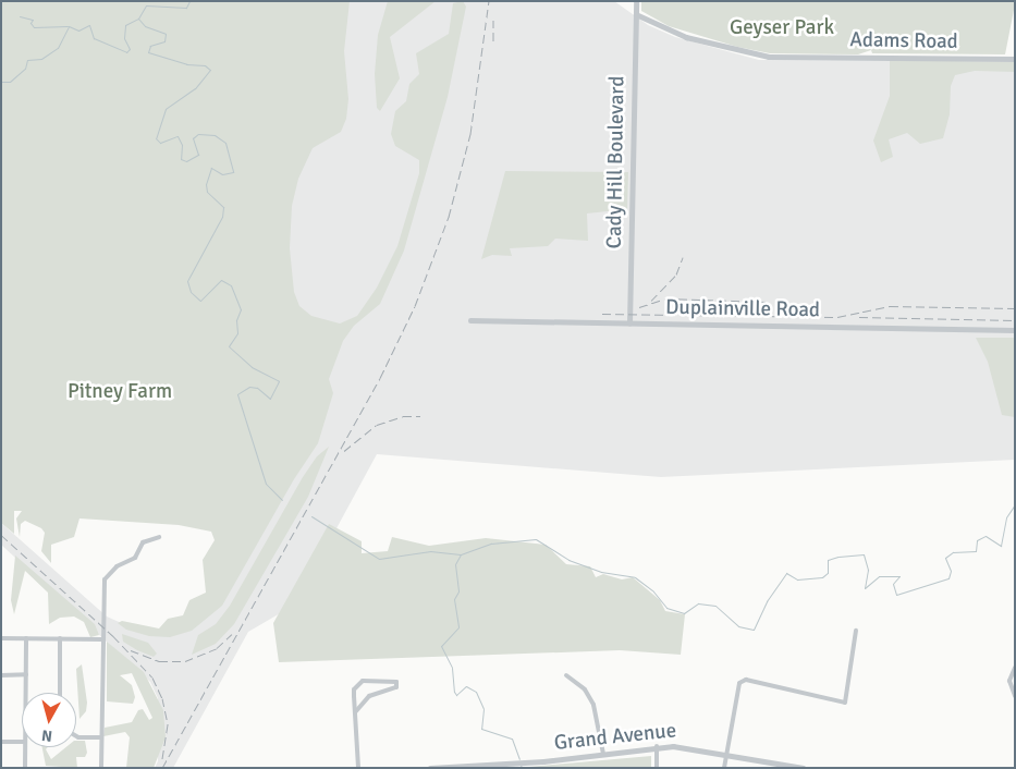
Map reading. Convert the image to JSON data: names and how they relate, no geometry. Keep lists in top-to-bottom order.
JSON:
{
  "streets": {
    "street": [
      "Adams Road",
      "Cady Hill Boulevard",
      "Duplainville Road",
      "Grand Avenue"
    ]
  },
  "crossings": [
    ["Adams Road", "Cady Hill Boulevard"],
    ["Cady Hill Boulevard", "Duplainville Road"]
  ],
  "parks": ["Geyser Park", "Pitney Farm"],
  "north": "bottom"
}
